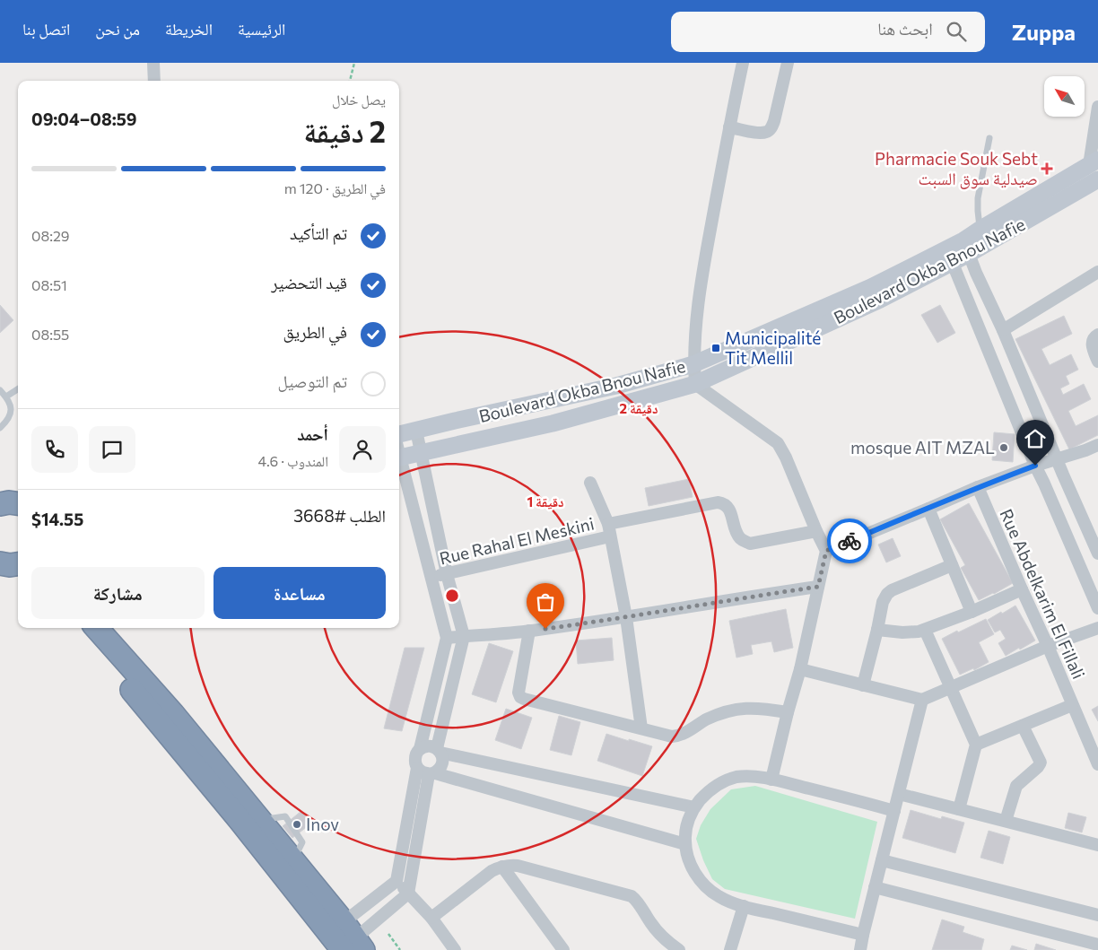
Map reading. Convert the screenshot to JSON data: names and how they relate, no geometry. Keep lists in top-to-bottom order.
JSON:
{
  "streets": {
    "main road": ["Boulevard Okba Bnou Nafie"],
    "street": ["Rue Rahal El Meskini", "Rue Abdelkarim El Fillali"]
  },
  "places": {
    "health": ["Pharmacie Souk Sebt صيدلية سوق السبت"],
    "transit": ["Municipalité Tit Mellil"],
    "other": ["mosque AIT MZAL", "Inov"]
  },
  "north": "top left",
  "page": {
    "header": "Zuppa",
    "search": "ابحث هنا",
    "nav": [
      "الرئيسية",
      "الخريطة",
      "من نحن",
      "اتصل بنا"
    ],
    "heading": ["2 دقيقة", "يصل خلال", "08:59–09:04"],
    "panel": [
      "أحمد",
      "المندوب · 4.6",
      "الطلب #3668",
      "$14.55"
    ],
    "bar": "في الطريق · 120 m",
    "list": [
      ["تم التأكيد", "08:29"],
      ["قيد التحضير", "08:51"],
      ["في الطريق", "08:55"],
      "تم التوصيل"
    ],
    "buttons": ["مساعدة", "مشاركة"]
  },
  "rings": ["2 دقيقة", "1 دقيقة"]
}
